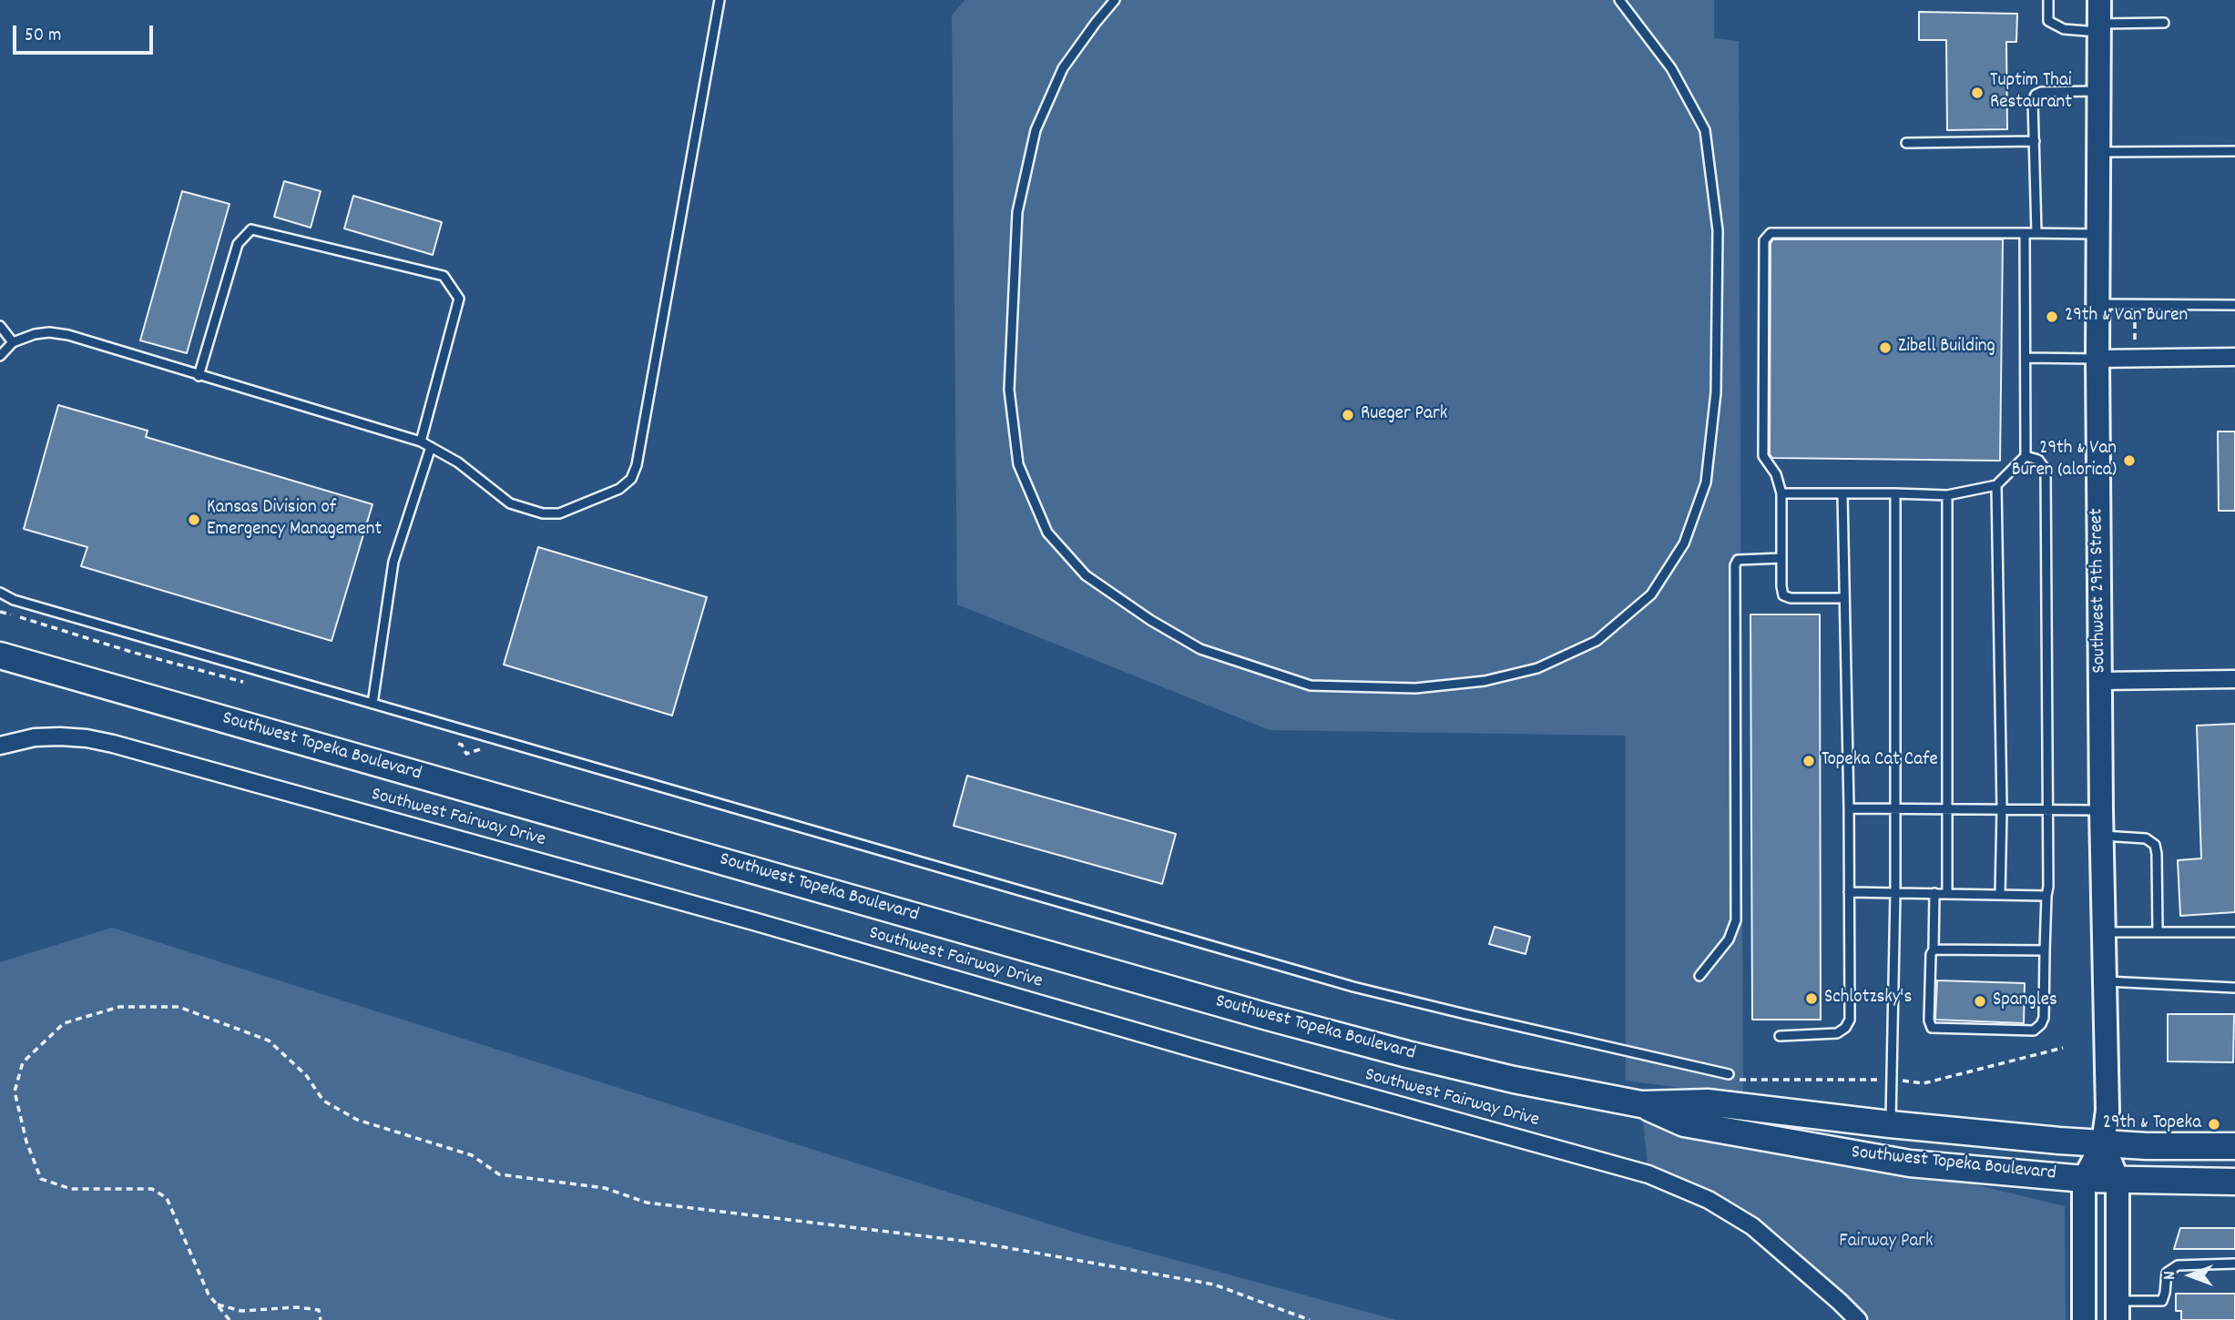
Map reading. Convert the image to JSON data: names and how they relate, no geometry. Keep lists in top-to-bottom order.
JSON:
{
  "streets": {
    "main road": ["Southwest 29th Street", "Southwest Topeka Boulevard"],
    "street": ["Southwest Fairway Drive"]
  },
  "crossings": [
    ["Southwest 29th Street", "Southwest Topeka Boulevard"]
  ],
  "parks": ["Fairway Park"],
  "places": [
    "Tuptim Thai Restaurant",
    "29th & Van Buren",
    "Zibell Building",
    "Rueger Park",
    "29th & Van Buren (alorica)",
    "Kansas Division of Emergency Management",
    "Topeka Cat Cafe",
    "Schlotzsky's",
    "Spangles",
    "29th & Topeka"
  ],
  "scale_bar": "50 m",
  "north": "left"
}
